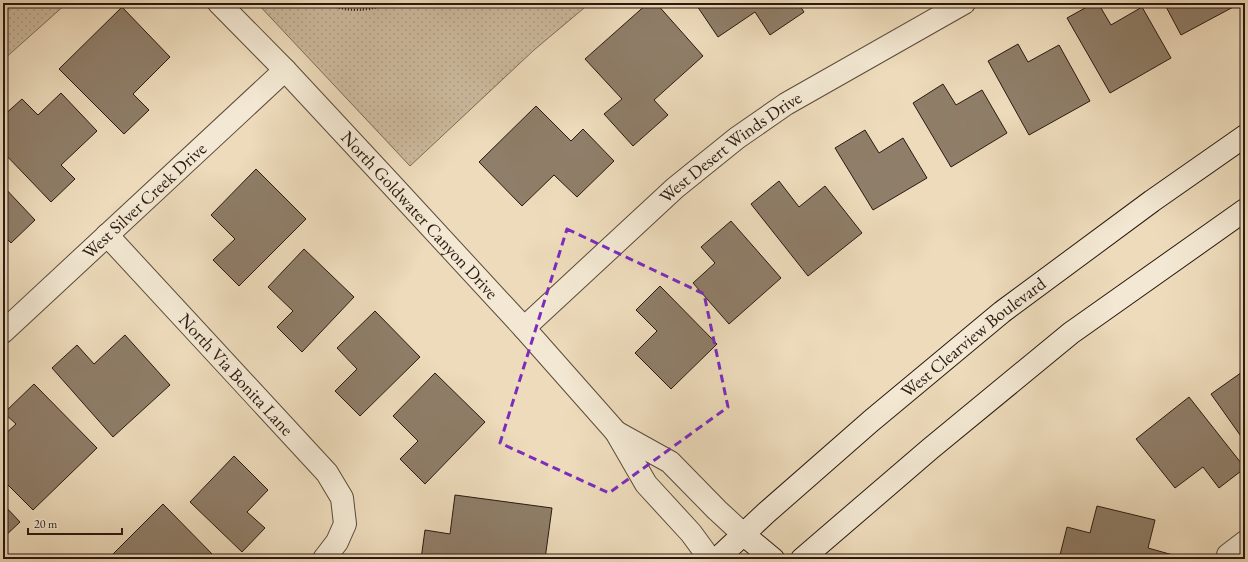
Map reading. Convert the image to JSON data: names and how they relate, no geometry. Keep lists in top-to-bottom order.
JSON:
{
  "streets": {
    "street": [
      "West Desert Winds Drive",
      "West Silver Creek Drive",
      "North Goldwater Canyon Drive",
      "West Clearview Boulevard",
      "North Via Bonita Lane"
    ]
  },
  "crossings": [
    ["West Desert Winds Drive", "North Goldwater Canyon Drive"],
    ["West Silver Creek Drive", "North Goldwater Canyon Drive"],
    ["West Silver Creek Drive", "North Via Bonita Lane"],
    ["North Goldwater Canyon Drive", "West Clearview Boulevard"]
  ],
  "scale_bar": "20 m"
}
